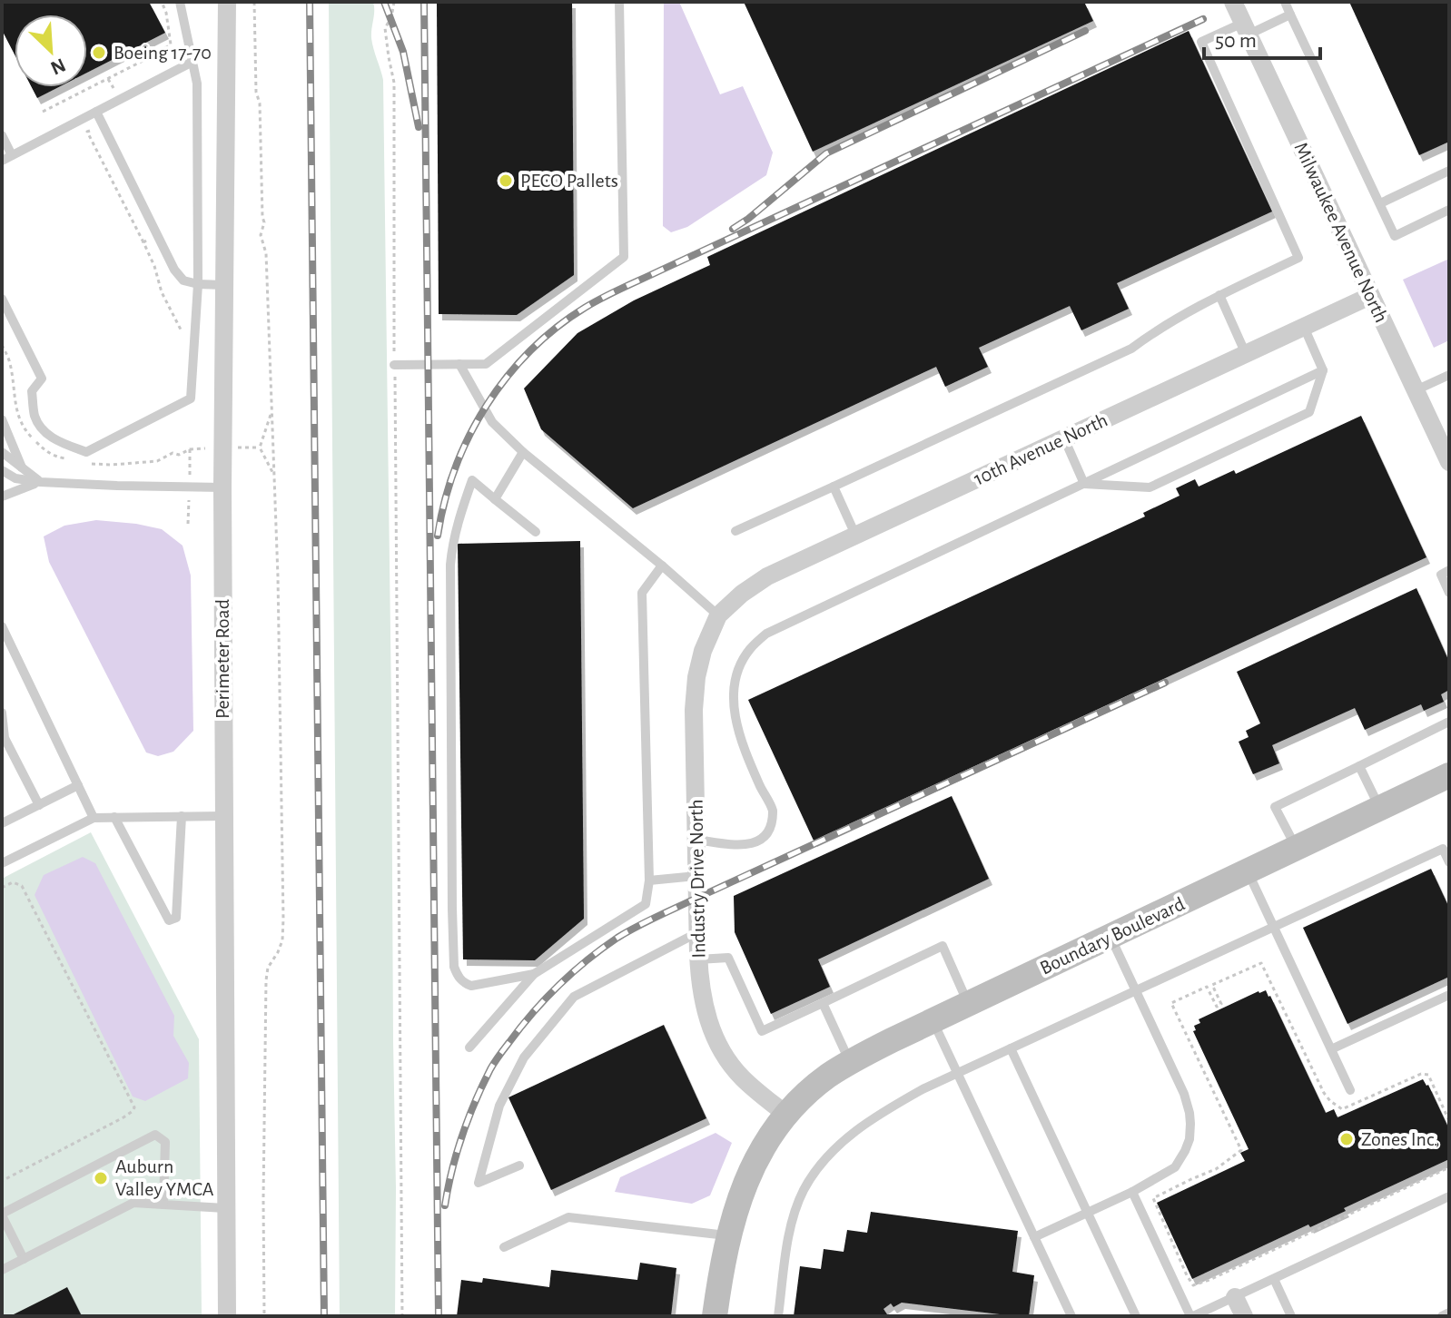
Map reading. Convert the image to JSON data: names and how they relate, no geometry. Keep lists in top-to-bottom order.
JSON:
{
  "streets": {
    "street": [
      "Milwaukee Avenue North",
      "10th Avenue North",
      "Perimeter Road",
      "Industry Drive North",
      "Boundary Boulevard"
    ]
  },
  "crossings": [
    ["Milwaukee Avenue North", "10th Avenue North"],
    ["10th Avenue North", "Industry Drive North"],
    ["Industry Drive North", "Boundary Boulevard"]
  ],
  "places": [
    "Boeing 17-70",
    "PECO Pallets",
    "Zones Inc.",
    "Auburn Valley YMCA"
  ],
  "scale_bar": "50 m",
  "north": "bottom right"
}
